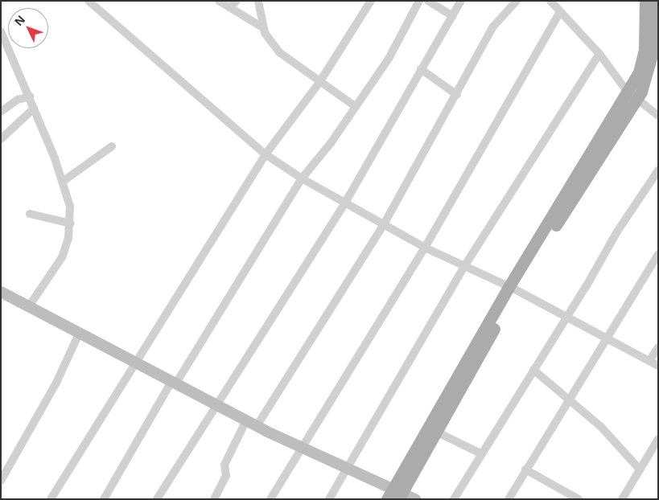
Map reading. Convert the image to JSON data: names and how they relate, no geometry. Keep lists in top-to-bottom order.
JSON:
{
  "north": "top left"
}
